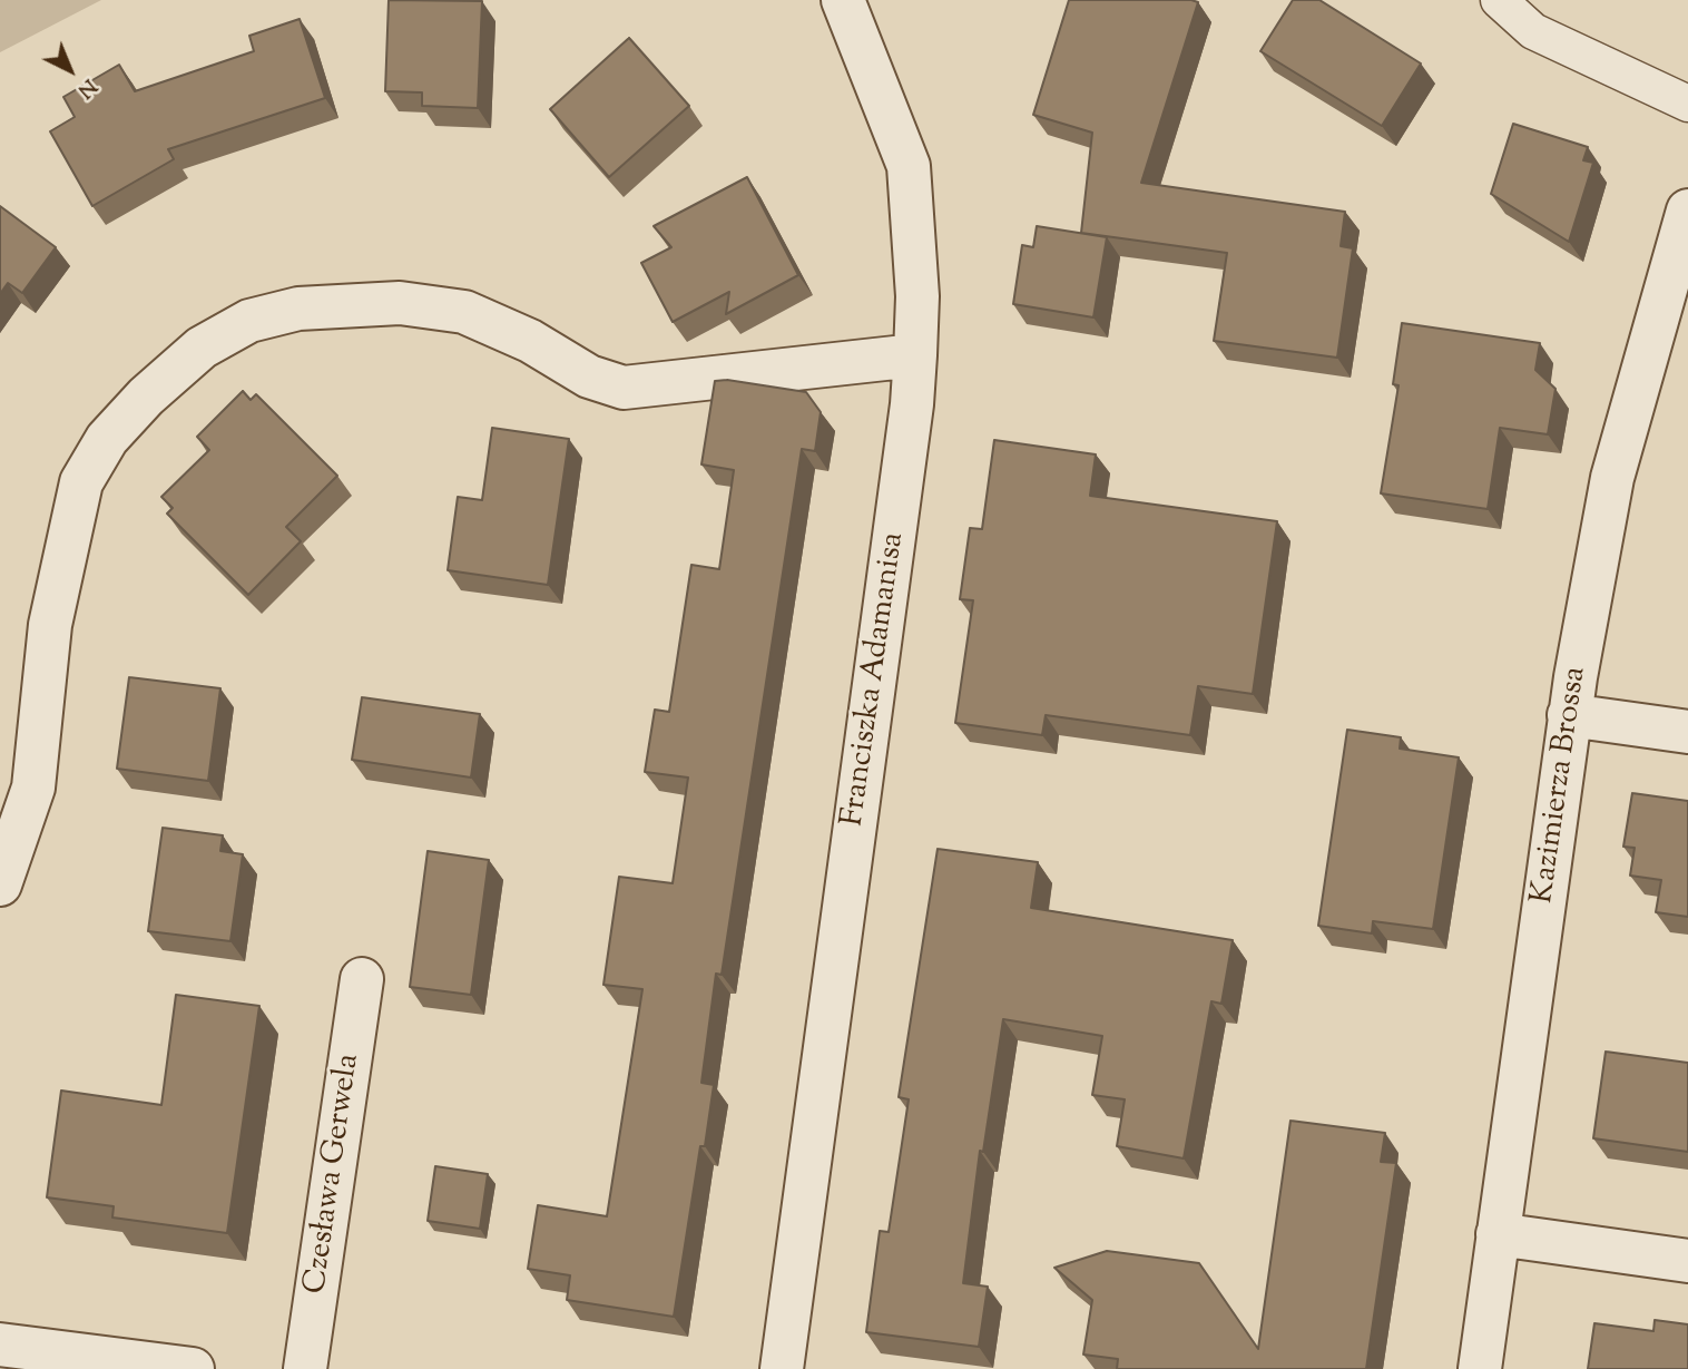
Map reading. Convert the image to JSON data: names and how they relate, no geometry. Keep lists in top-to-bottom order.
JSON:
{
  "streets": {
    "street": ["Franciszka Adamanisa", "Kazimierza Brossa", "Czesława Gerwela"]
  },
  "north": "bottom right"
}
